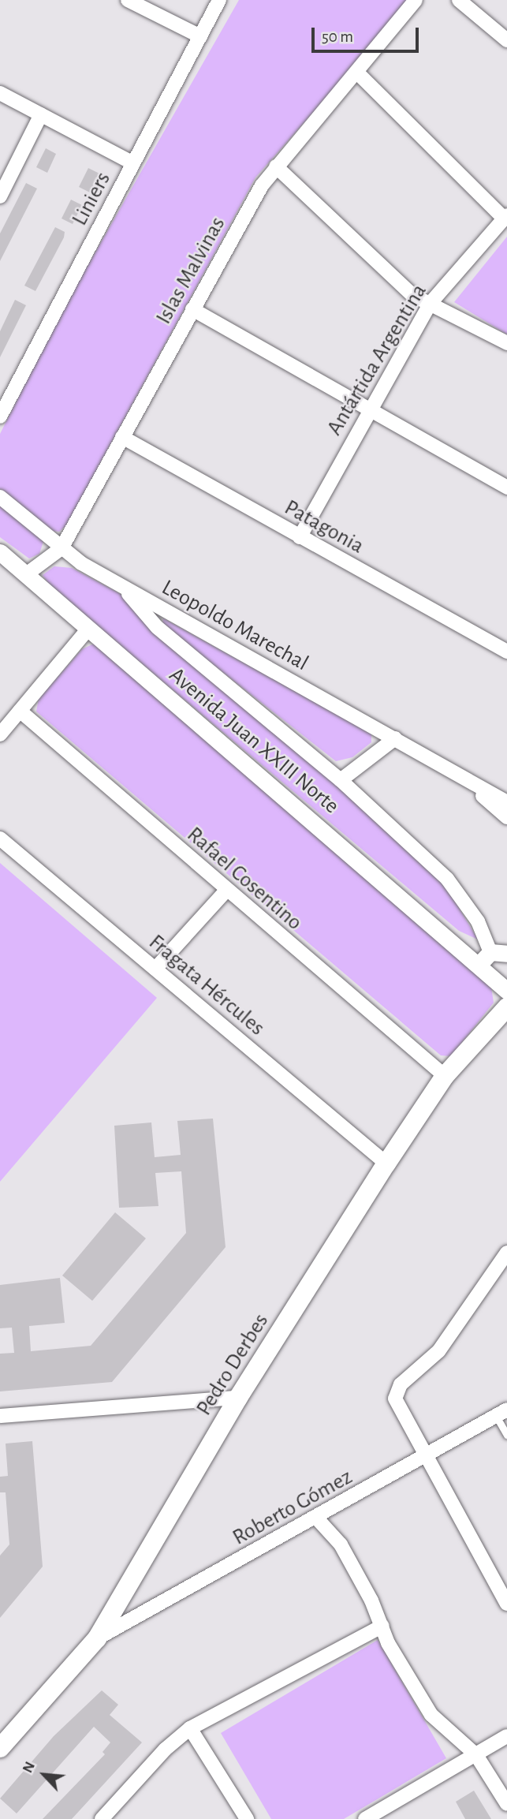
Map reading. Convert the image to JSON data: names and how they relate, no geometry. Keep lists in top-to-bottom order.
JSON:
{
  "streets": {
    "main road": ["Pedro Derbes"],
    "street": [
      "Liniers",
      "Islas Malvinas",
      "Antártida Argentina",
      "Patagonia",
      "Leopoldo Marechal",
      "Avenida Juan XXIII Norte",
      "Rafael Cosentino",
      "Fragata Hércules",
      "Roberto Gómez"
    ]
  },
  "crossings": [
    ["Islas Malvinas", "Patagonia"],
    ["Islas Malvinas", "Leopoldo Marechal"],
    ["Islas Malvinas", "Avenida Juan XXIII Norte"],
    ["Antártida Argentina", "Patagonia"],
    ["Leopoldo Marechal", "Avenida Juan XXIII Norte"],
    ["Rafael Cosentino", "Pedro Derbes"],
    ["Fragata Hércules", "Pedro Derbes"],
    ["Pedro Derbes", "Roberto Gómez"]
  ],
  "scale_bar": "50 m",
  "north": "top left"
}
